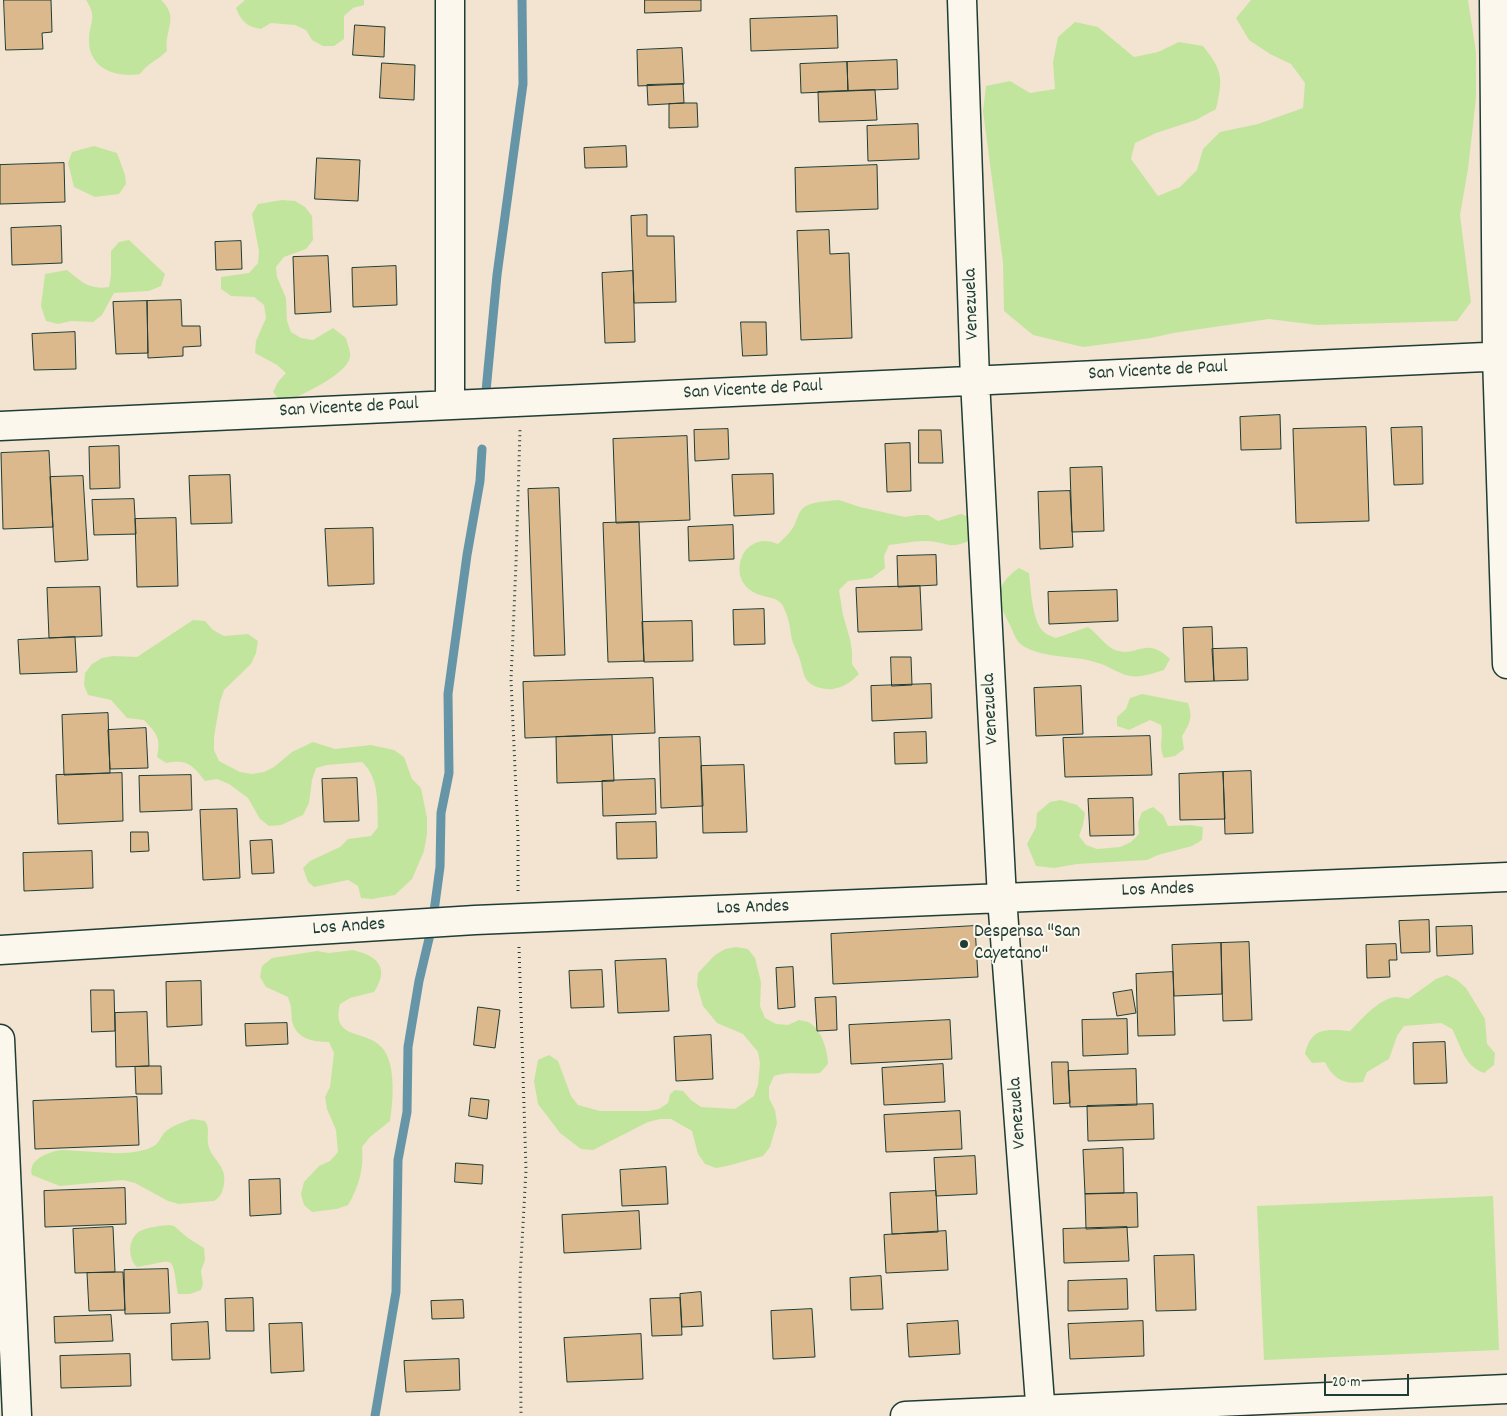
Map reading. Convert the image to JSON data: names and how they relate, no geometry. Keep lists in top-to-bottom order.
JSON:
{
  "streets": {
    "street": ["Venezuela", "San Vicente de Paul", "Los Andes"]
  },
  "crossings": [
    ["Venezuela", "San Vicente de Paul"],
    ["Venezuela", "Los Andes"]
  ],
  "places": ["Despensa \"San Cayetano\""],
  "scale_bar": "20 m"
}
